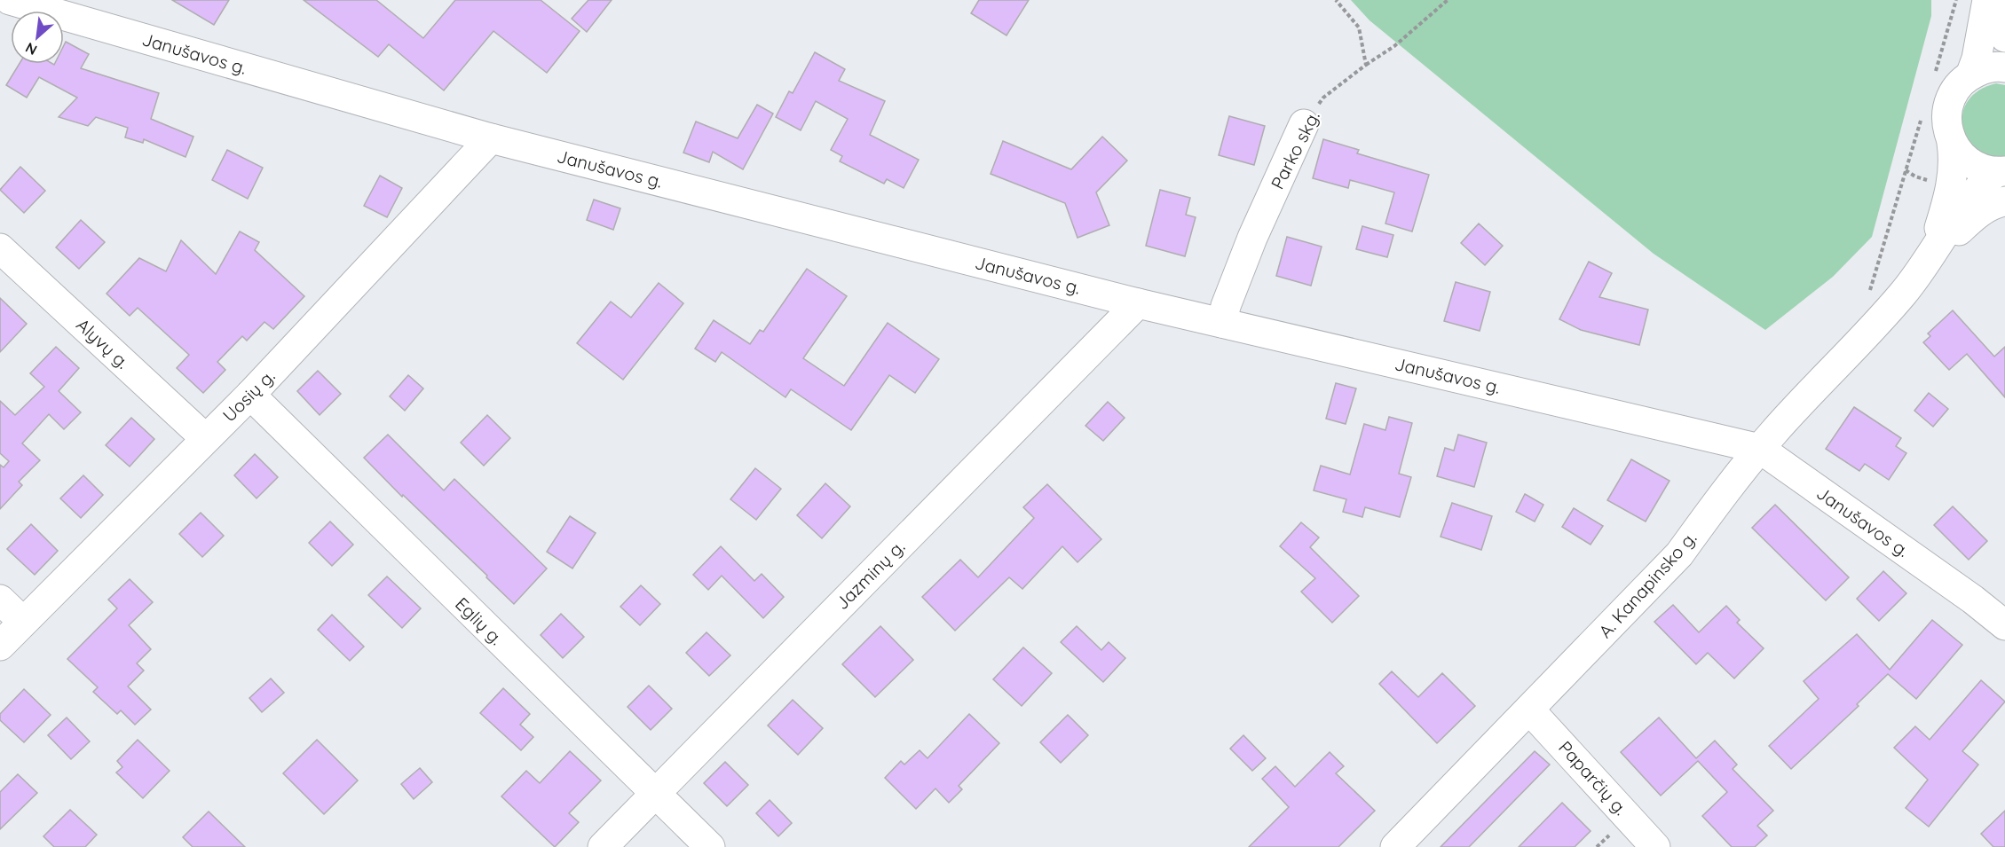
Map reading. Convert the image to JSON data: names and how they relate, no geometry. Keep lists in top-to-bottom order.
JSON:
{
  "streets": {
    "street": [
      "Janušavos g.",
      "Parko skg.",
      "Alyvų g.",
      "Uosių g.",
      "Jazminų g.",
      "A. Kanapinsko g.",
      "Eglių g.",
      "Paparčių g."
    ]
  },
  "crossings": [
    ["Janušavos g.", "Parko skg."],
    ["Janušavos g.", "Uosių g."],
    ["Janušavos g.", "Jazminų g."],
    ["Janušavos g.", "A. Kanapinsko g."],
    ["Alyvų g.", "Uosių g."],
    ["Uosių g.", "Eglių g."],
    ["Jazminų g.", "Eglių g."],
    ["A. Kanapinsko g.", "Paparčių g."]
  ],
  "north": "bottom left"
}
